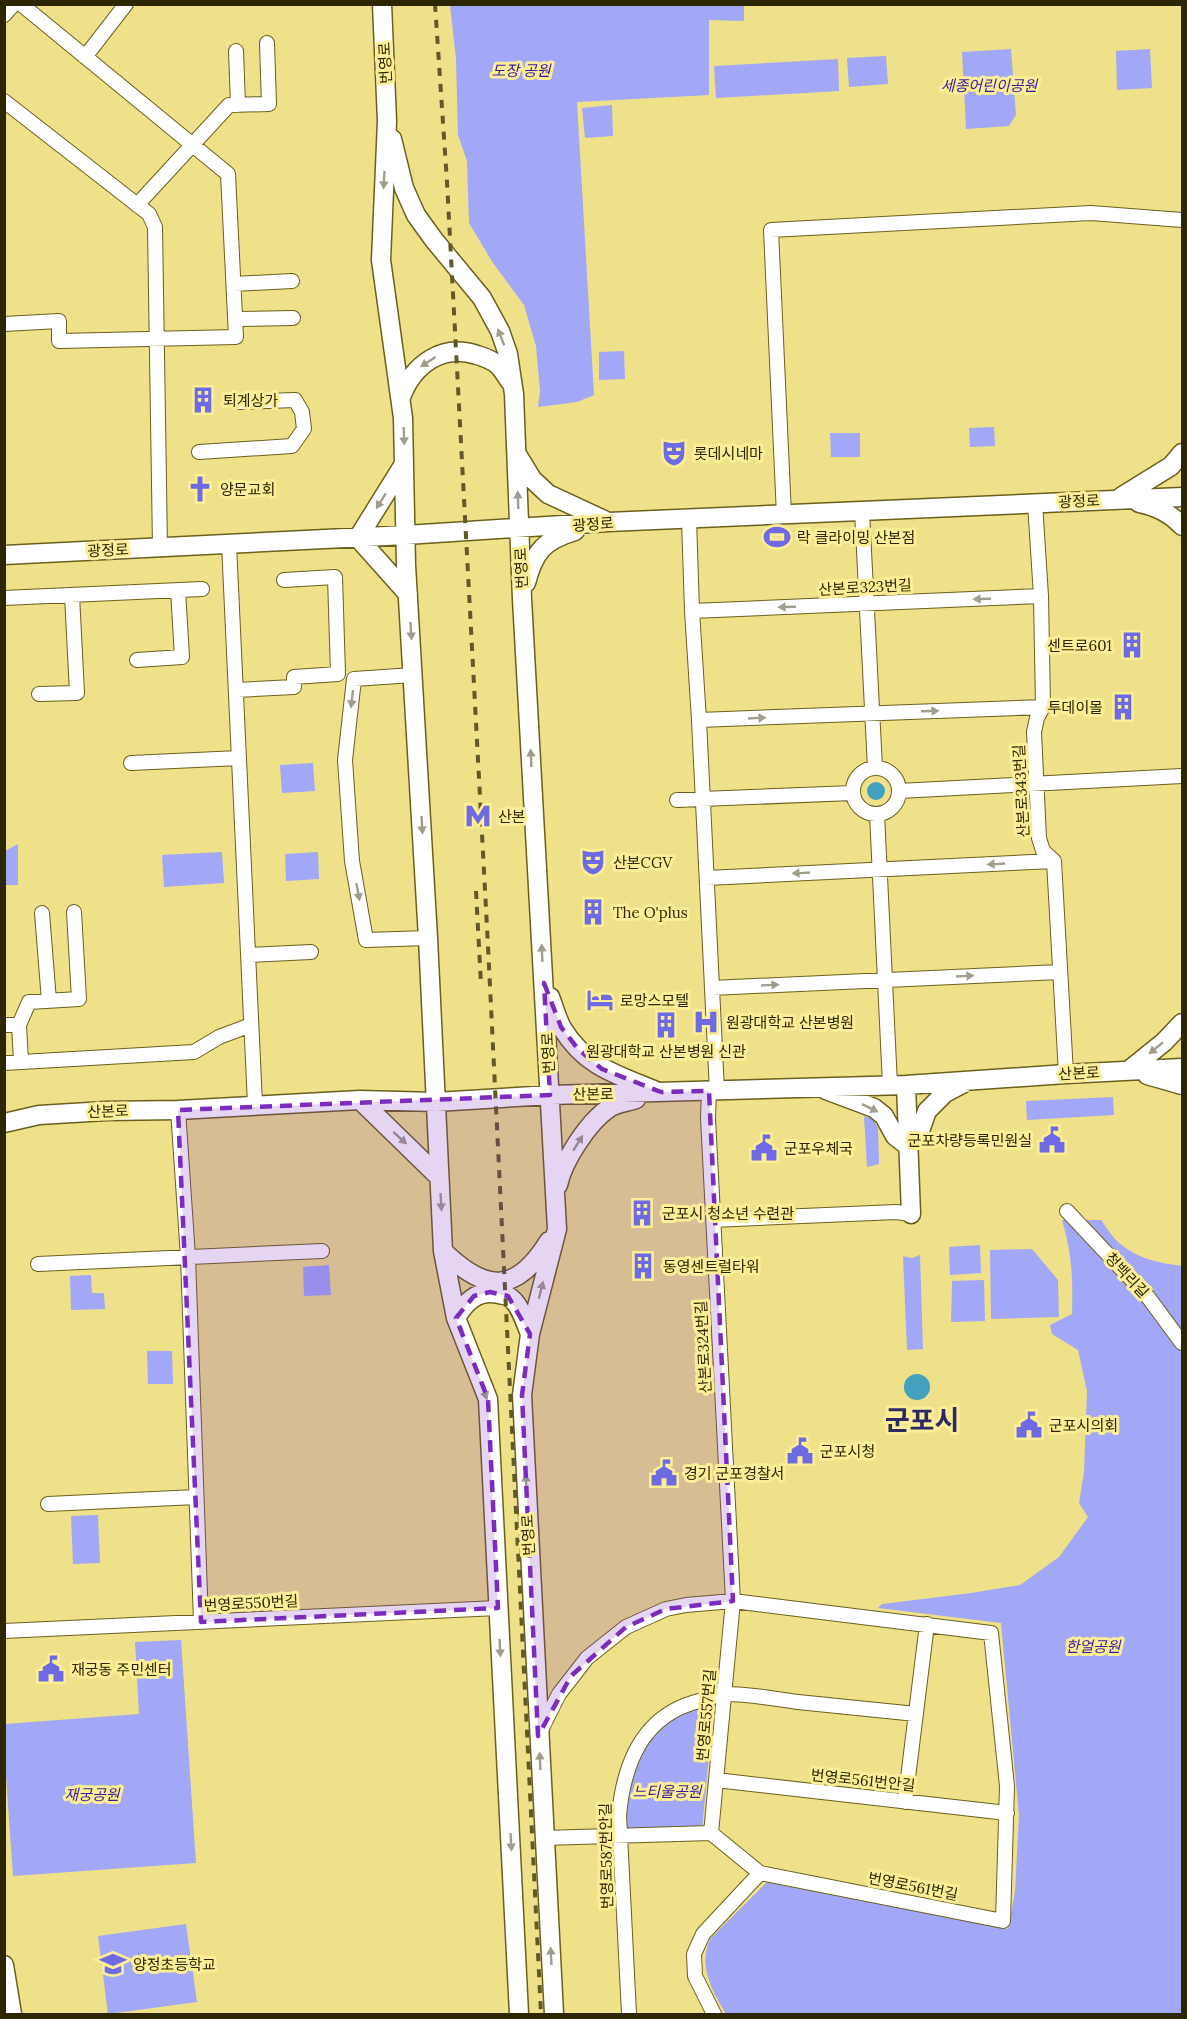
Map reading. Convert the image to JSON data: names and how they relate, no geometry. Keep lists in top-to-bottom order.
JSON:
{
  "streets": {
    "street": [
      "번영로",
      "광정로",
      "산본로323번길",
      "산본로343번길",
      "산본로",
      "청백리길",
      "산본로324번길",
      "번영로550번길",
      "번영로557번길",
      "번영로561번안길",
      "번영로587번안길",
      "번영로561번길"
    ]
  },
  "crossings": [
    ["번영로", "광정로"],
    ["번영로", "산본로"],
    ["번영로", "번영로550번길"],
    ["광정로", "산본로343번길"],
    ["산본로323번길", "산본로343번길"],
    ["산본로343번길", "산본로"],
    ["산본로", "산본로324번길"],
    ["산본로324번길", "번영로557번길"],
    ["번영로557번길", "번영로561번안길"],
    ["번영로557번길", "번영로587번안길"],
    ["번영로557번길", "번영로561번길"],
    ["번영로561번안길", "번영로561번길"]
  ],
  "districts": ["군포시"],
  "parks": [
    "도장 공원",
    "세종어린이공원",
    "한얼공원",
    "느티울공원",
    "재궁공원"
  ],
  "places": {
    "building": [
      "퇴계상가",
      "센트로601",
      "투데이몰",
      "The O'plus",
      "원광대학교 산본병원 신관",
      "군포시 청소년 수련관",
      "동영센트럴타워"
    ],
    "theatre": ["롯데시네마", "산본CGV"],
    "church": ["양문교회"],
    "sports": ["락 클라이밍 산본점"],
    "metro station": ["산본"],
    "hotel": ["로망스모텔"],
    "hospital": ["원광대학교 산본병원"],
    "public building": [
      "군포차량등록민원실",
      "군포우체국",
      "군포시의회",
      "군포시청",
      "경기 군포경찰서",
      "재궁동 주민센터"
    ],
    "school or university": ["양정초등학교"]
  }
}
